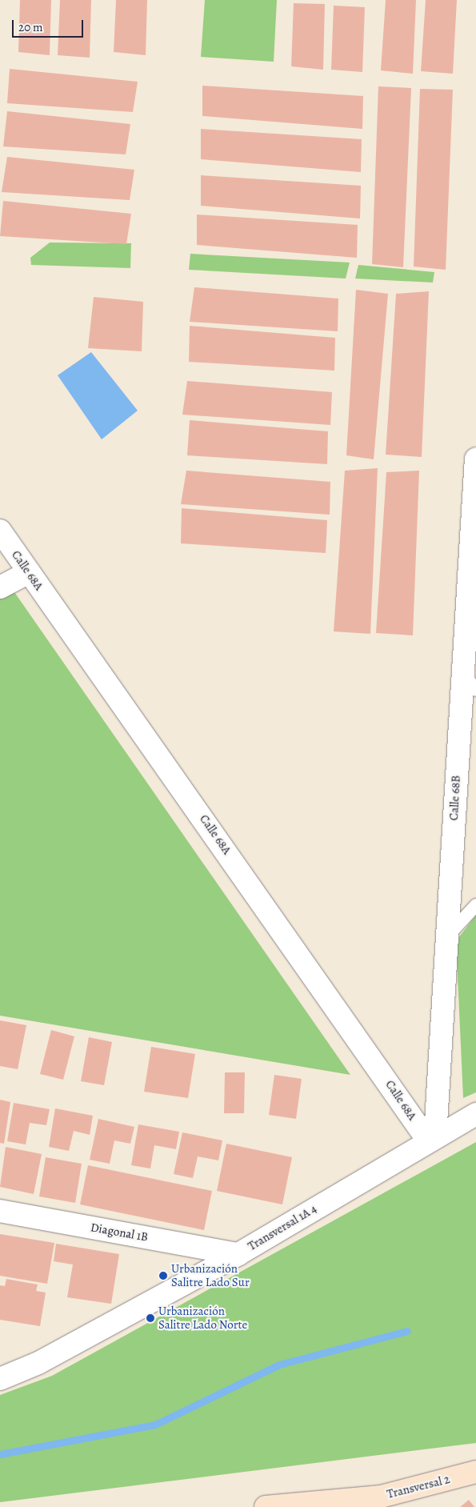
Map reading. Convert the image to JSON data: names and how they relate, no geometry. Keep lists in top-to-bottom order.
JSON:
{
  "streets": {
    "street": [
      "Calle 68A",
      "Calle 68B",
      "Transversal 1A 4",
      "Diagonal 1B",
      "Transversal 2"
    ]
  },
  "crossings": [
    ["Calle 68A", "Calle 68B"],
    ["Calle 68A", "Transversal 1A 4"],
    ["Calle 68B", "Transversal 1A 4"],
    ["Transversal 1A 4", "Diagonal 1B"]
  ],
  "places": ["Urbanización Salitre Lado Sur", "Urbanización Salitre Lado Norte"],
  "scale_bar": "20 m"
}
